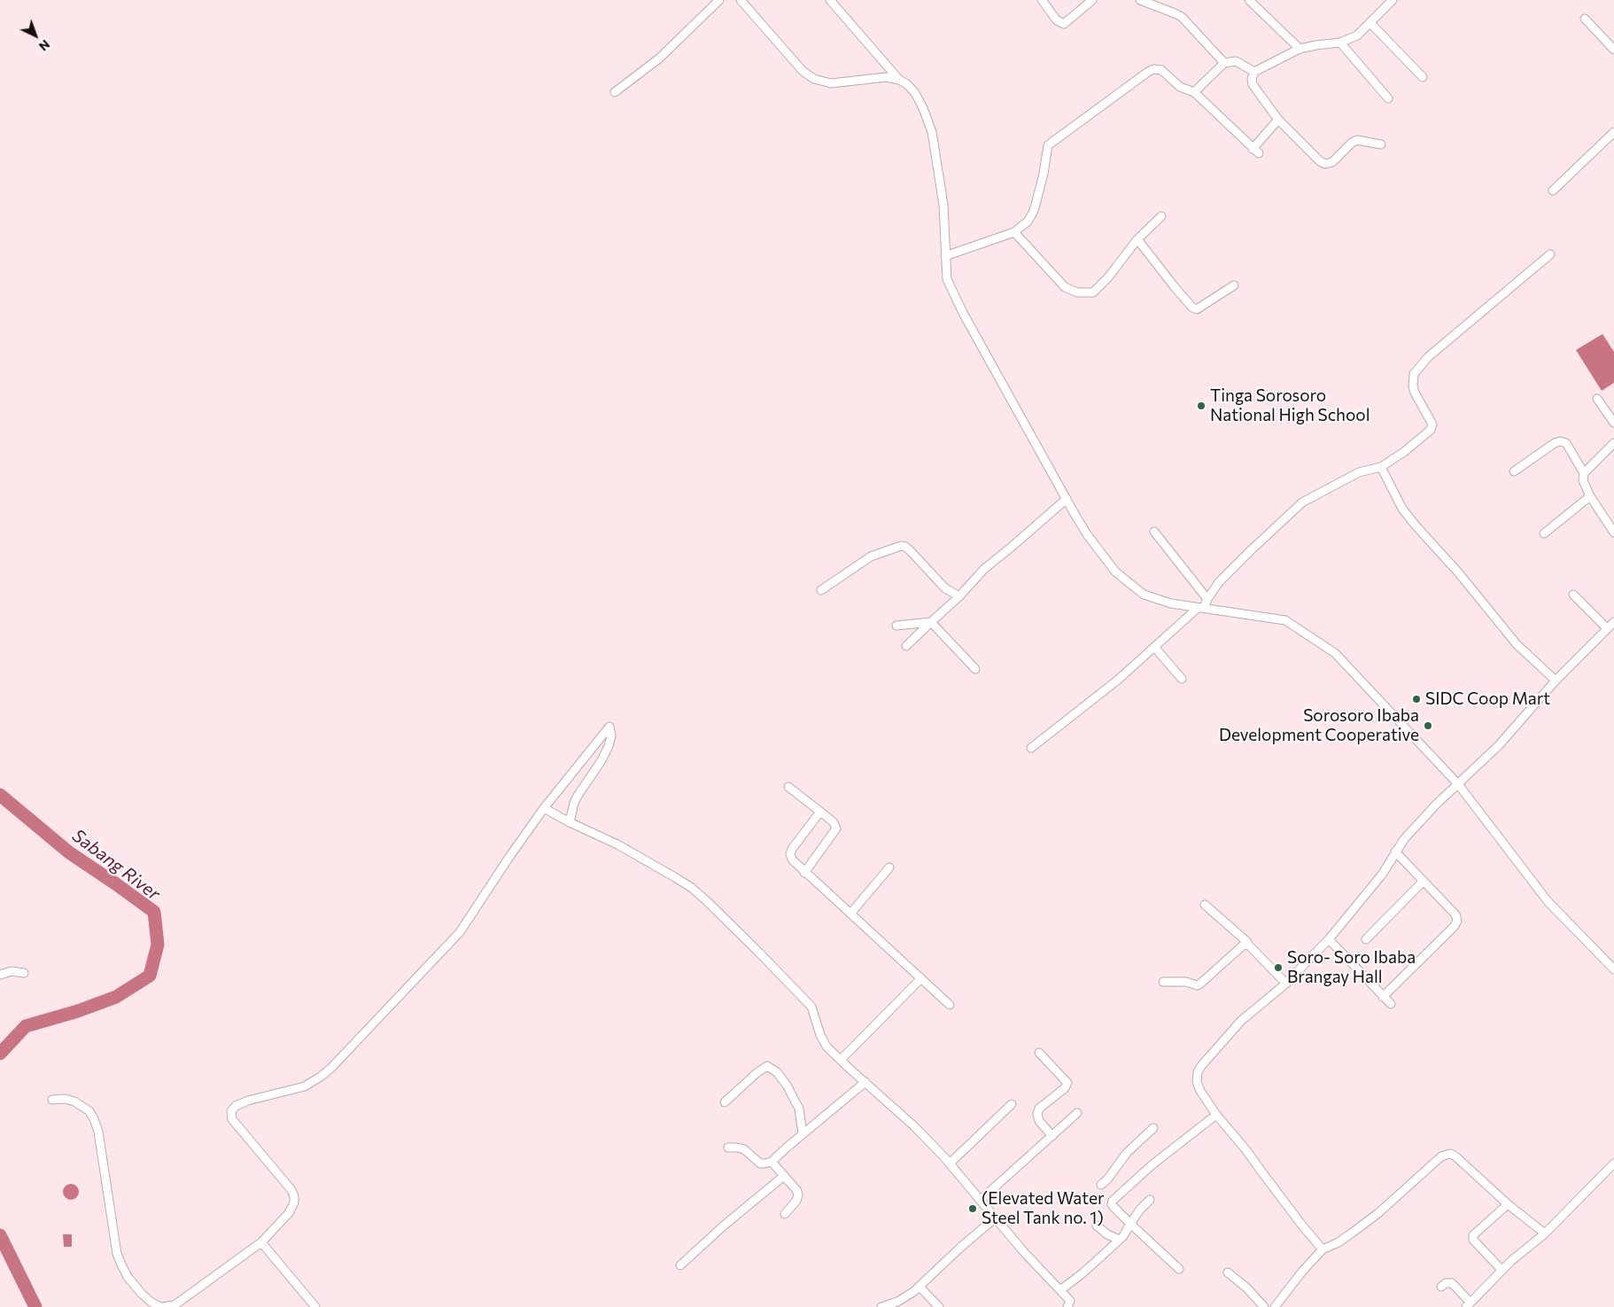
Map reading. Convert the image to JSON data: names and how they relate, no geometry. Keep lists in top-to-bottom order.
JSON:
{
  "water": ["Sabang River"],
  "places": [
    "Tinga Sorosoro National High School",
    "SIDC Coop Mart",
    "Sorosoro Ibaba Development Cooperative",
    "Soro- Soro Ibaba Brangay Hall",
    "(Elevated Water Steel Tank no. 1)"
  ],
  "north": "bottom right"
}
